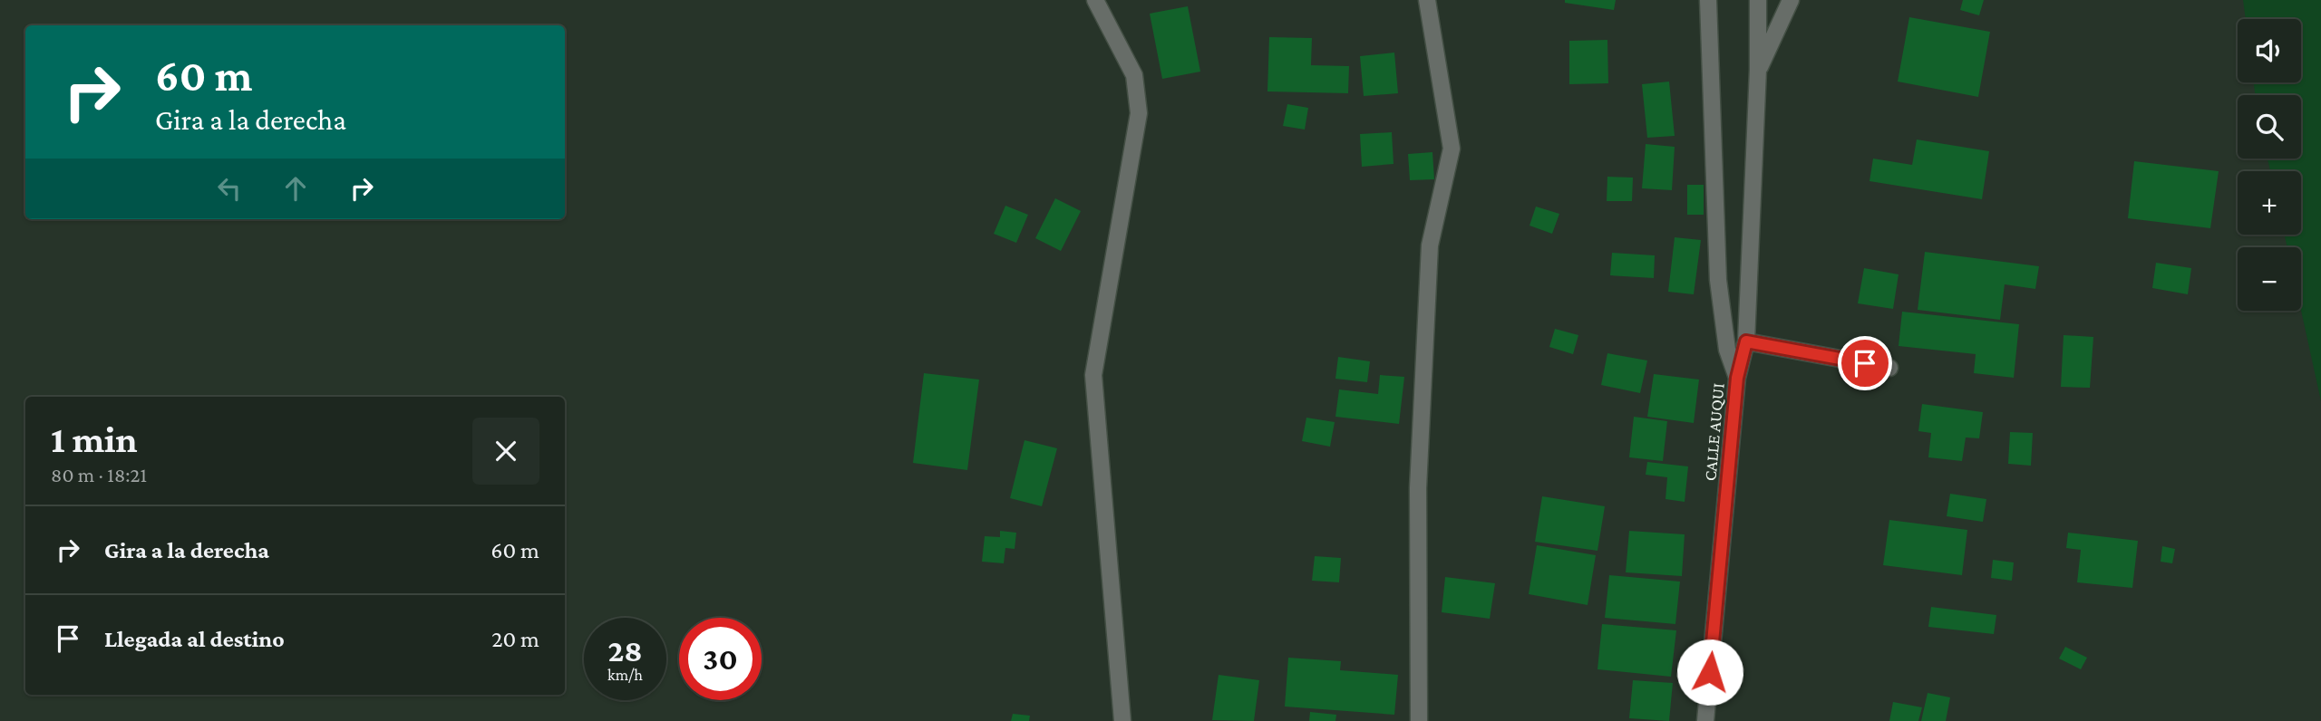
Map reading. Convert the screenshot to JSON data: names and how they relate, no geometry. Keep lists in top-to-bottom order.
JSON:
{
  "streets": {
    "street": ["CALLE AUQUI"]
  },
  "page": {
    "map_buttons": ["+", "−"],
    "turn": ["60 m", "Gira a la derecha"],
    "heading": ["1 min", "80 m · 18:21"],
    "list": [
      {
        "name": "Gira a la derecha",
        "value": "60 m"
      },
      {
        "name": "Llegada al destino",
        "value": "20 m"
      }
    ],
    "speed": "28 km/h",
    "limit": "30"
  }
}
